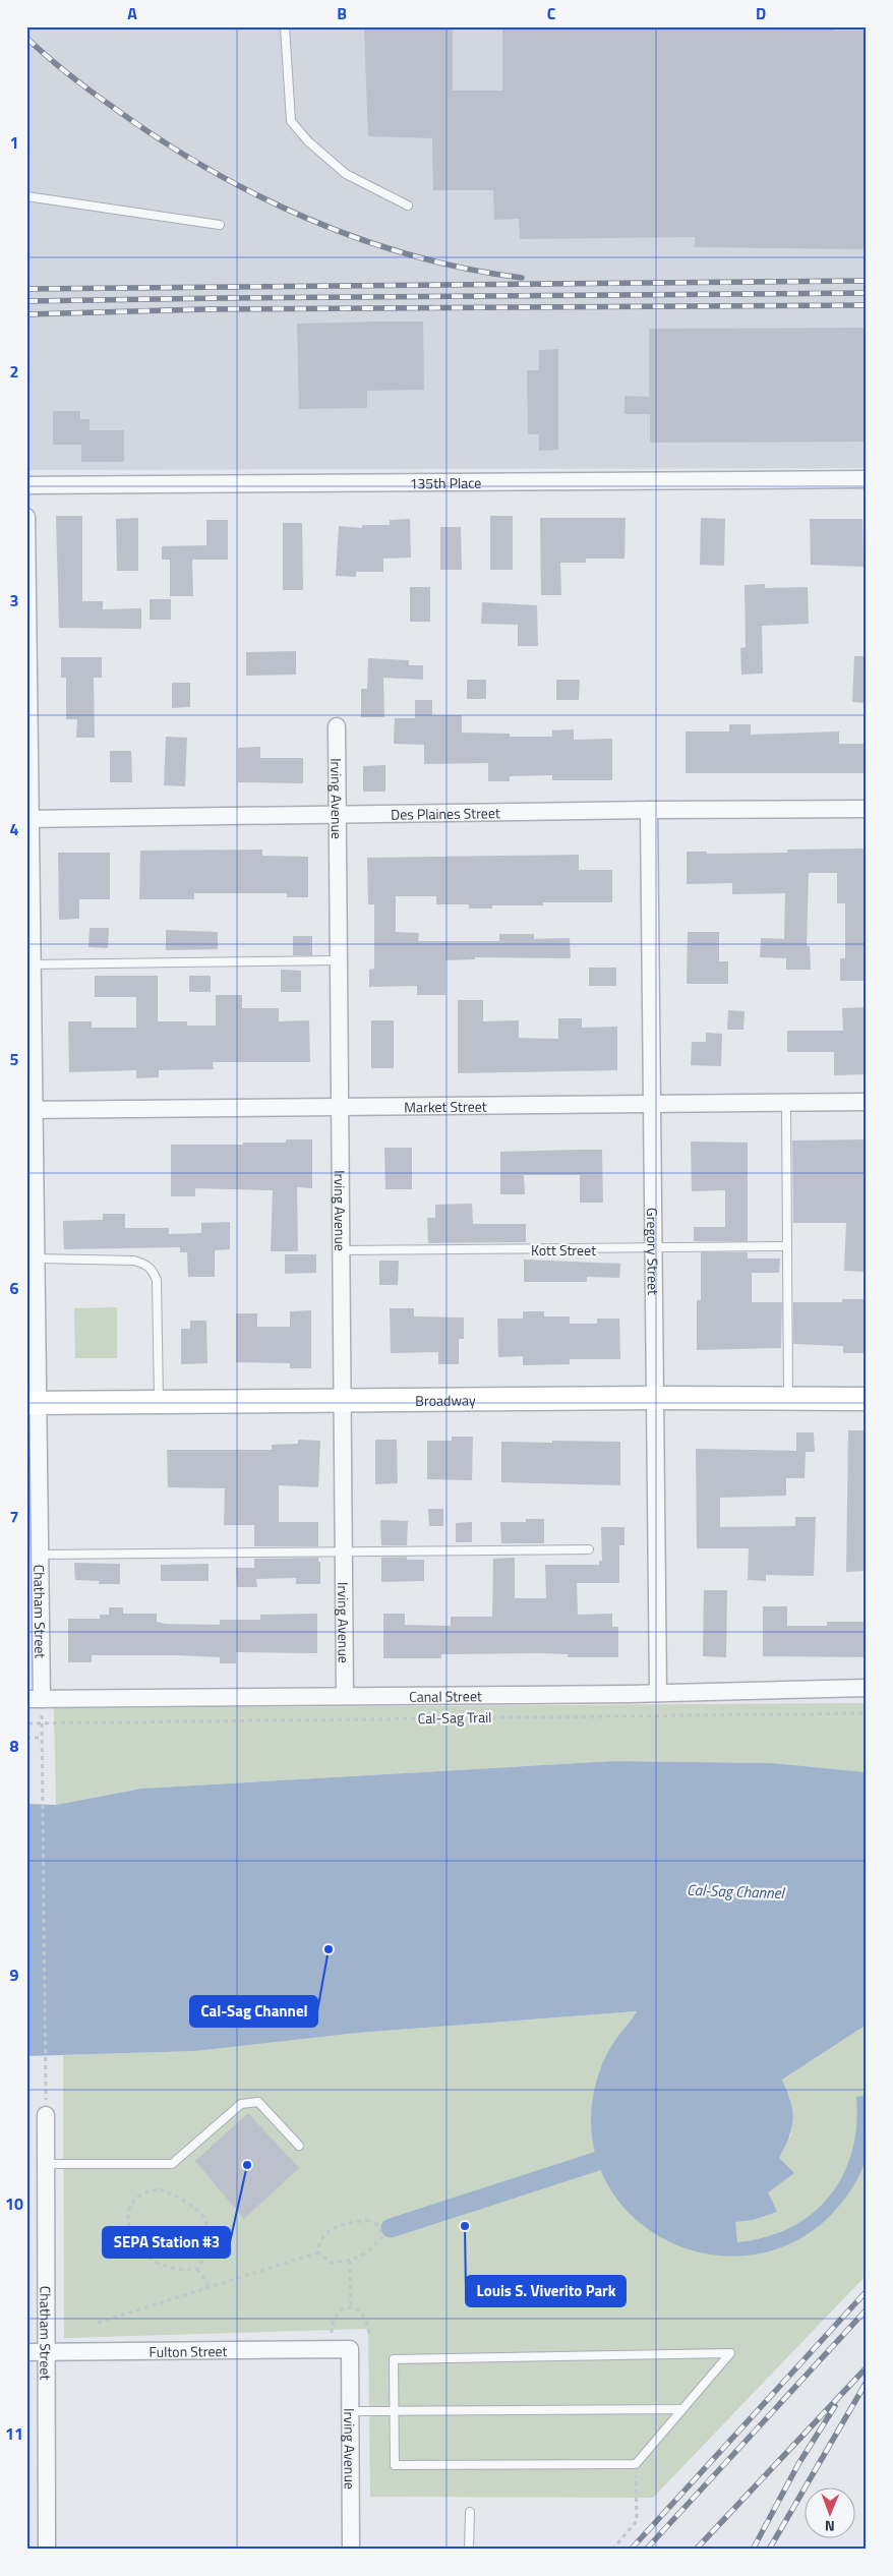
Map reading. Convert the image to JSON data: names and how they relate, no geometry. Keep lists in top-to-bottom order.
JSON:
{
  "streets": {
    "street": [
      "135th Place",
      "Irving Avenue",
      "Des Plaines Street",
      "Market Street",
      "Gregory Street",
      "Broadway",
      "Chatham Street",
      "Canal Street",
      "Fulton Street"
    ],
    "lane": ["Kott Street"],
    "path": ["Cal-Sag Trail"]
  },
  "crossings": [
    ["Irving Avenue", "Des Plaines Street"],
    ["Irving Avenue", "Market Street"],
    ["Irving Avenue", "Kott Street"],
    ["Irving Avenue", "Broadway"],
    ["Irving Avenue", "Canal Street"],
    ["Irving Avenue", "Fulton Street"],
    ["Des Plaines Street", "Gregory Street"],
    ["Des Plaines Street", "Chatham Street"],
    ["Market Street", "Gregory Street"],
    ["Market Street", "Chatham Street"],
    ["Kott Street", "Gregory Street"],
    ["Gregory Street", "Broadway"],
    ["Gregory Street", "Canal Street"],
    ["Broadway", "Chatham Street"],
    ["Chatham Street", "Canal Street"],
    ["Chatham Street", "Fulton Street"]
  ],
  "water": ["Cal-Sag Channel"],
  "places": ["Cal-Sag Channel", "SEPA Station #3", "Louis S. Viverito Park"],
  "north": "bottom",
  "grid": {
    "columns": [
      "A",
      "B",
      "C",
      "D"
    ],
    "rows": [
      "1",
      "2",
      "3",
      "4",
      "5",
      "6",
      "7",
      "8",
      "9",
      "10",
      "11"
    ]
  }
}
